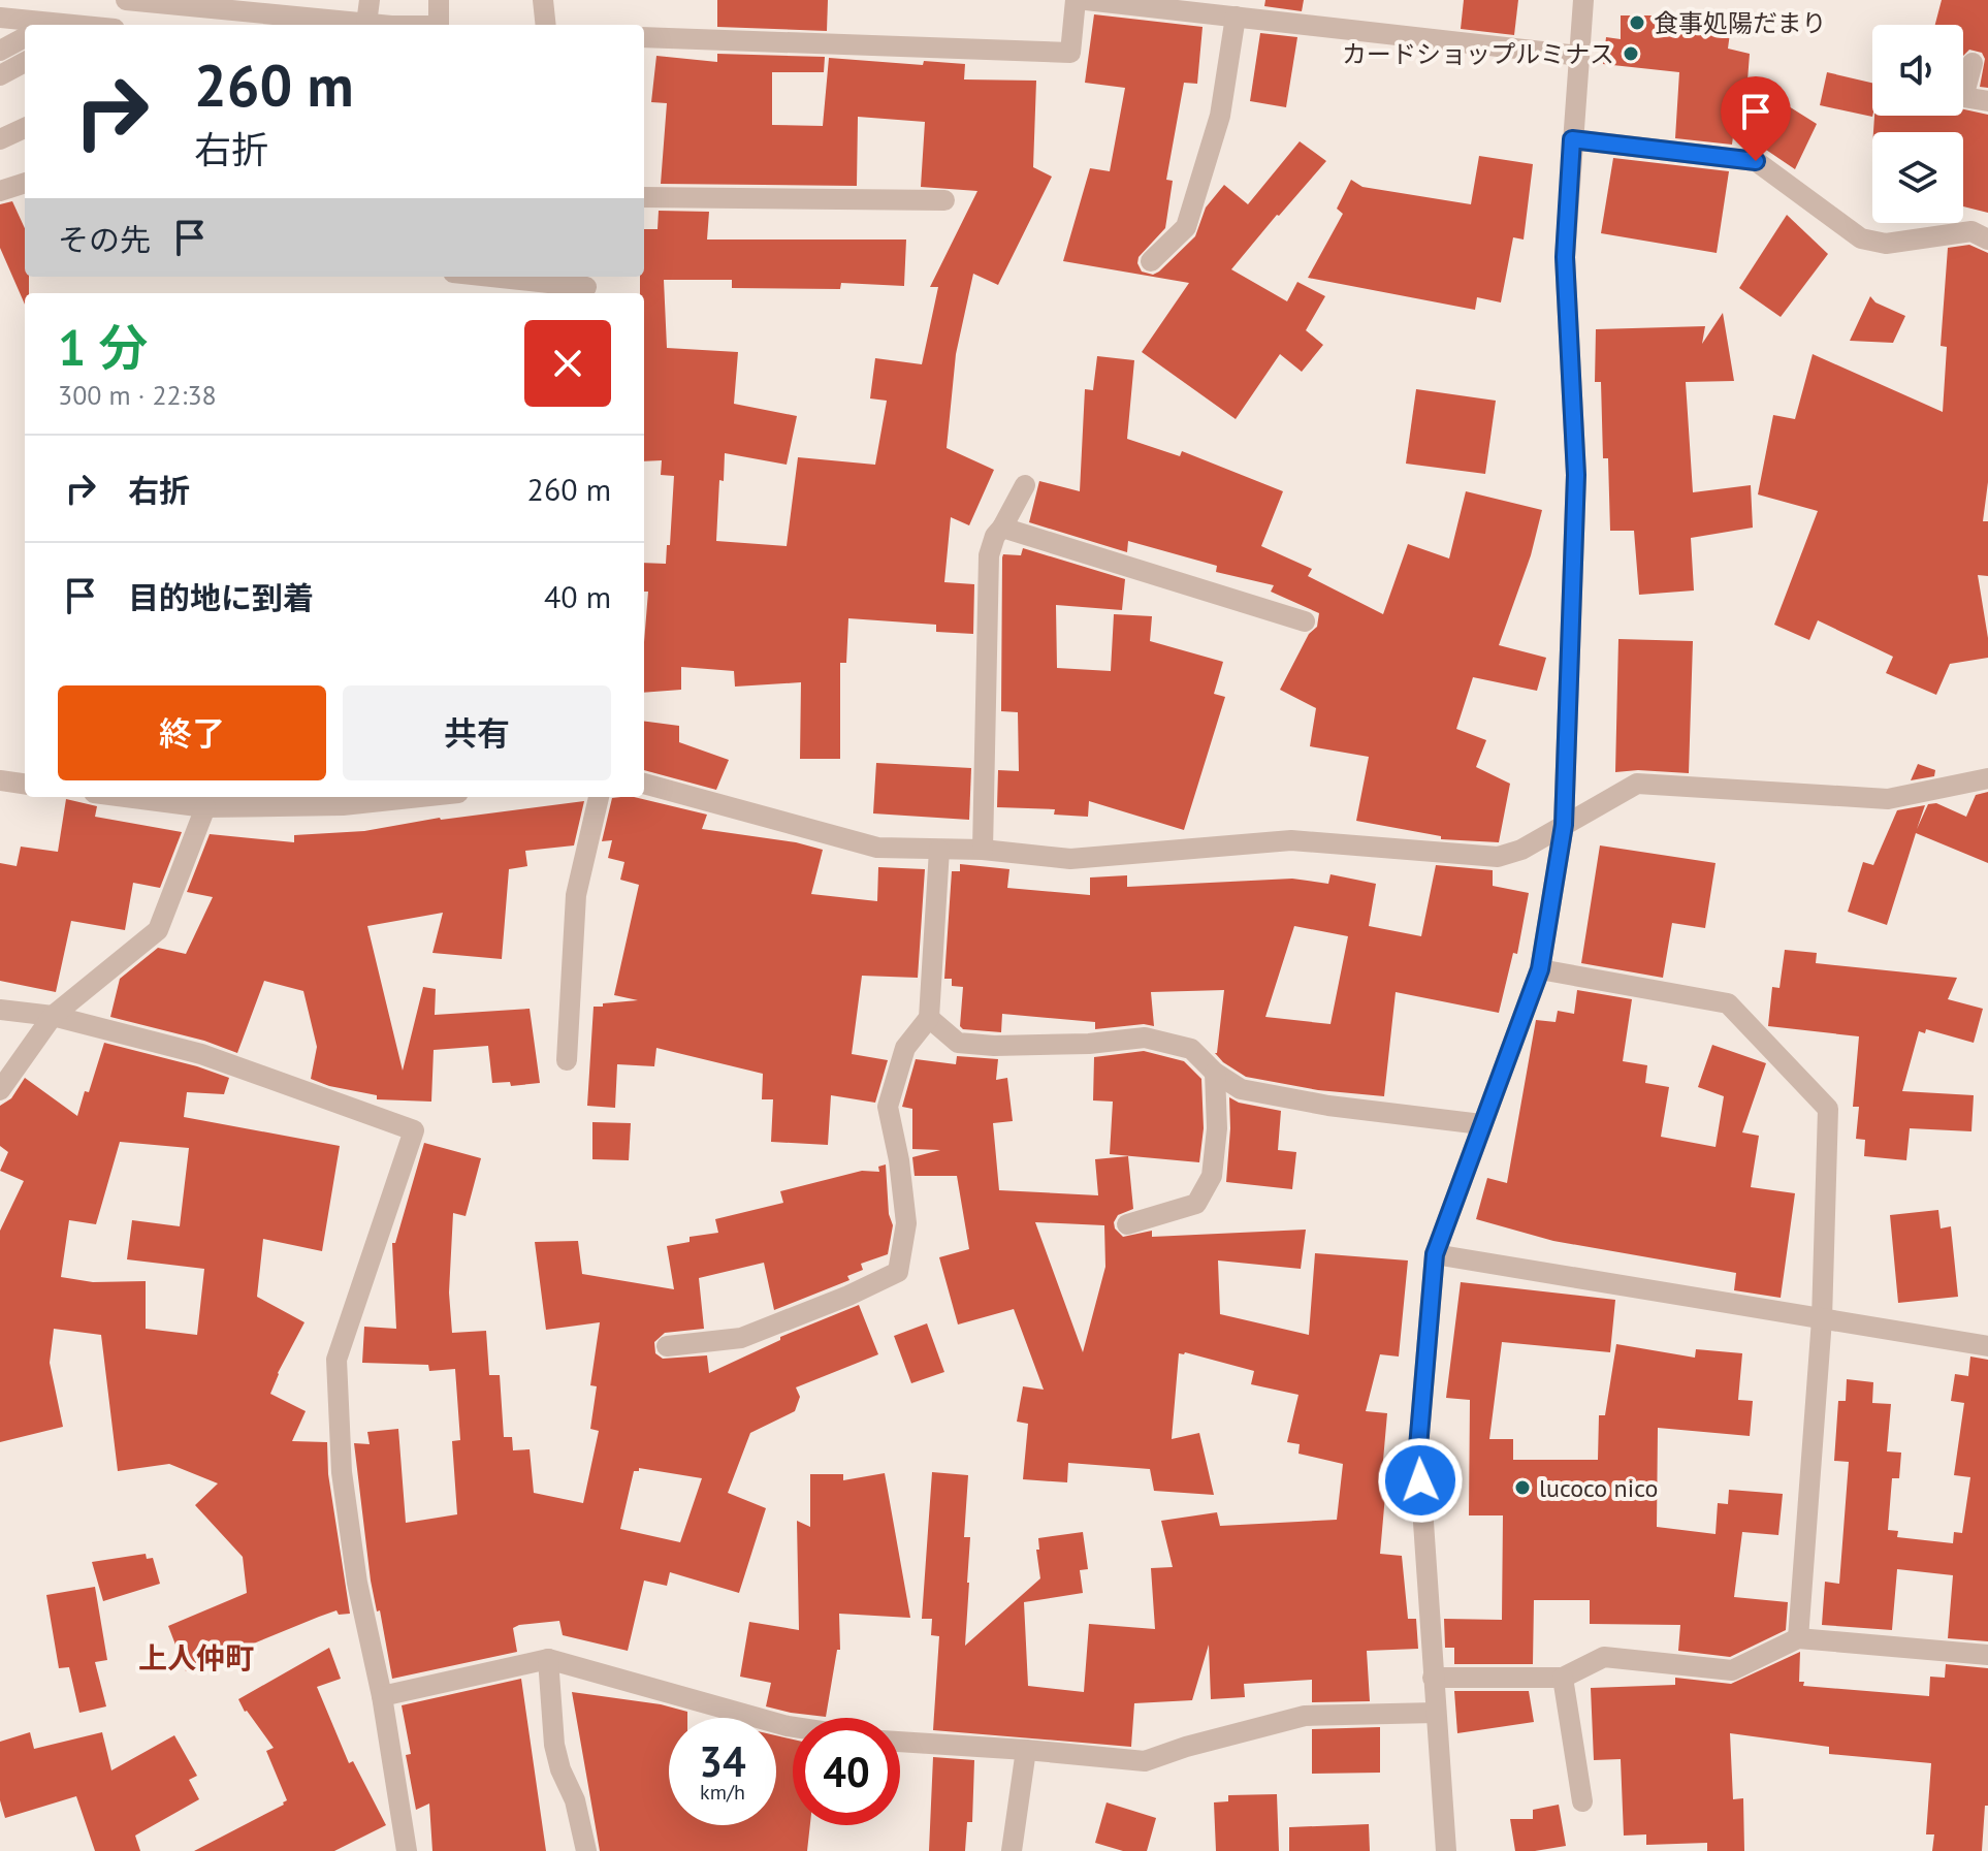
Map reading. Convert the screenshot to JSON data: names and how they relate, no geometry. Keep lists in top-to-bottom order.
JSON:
{
  "districts": ["上人仲町"],
  "places": ["食事処陽だまり", "カードショップルミナス", "lucoco nico"],
  "page": {
    "turn": ["260 m", "右折"],
    "then": "その先",
    "heading": ["1 分", "300 m · 22:38"],
    "list": [
      {
        "name": "右折",
        "value": "260 m"
      },
      {
        "name": "目的地に到着",
        "value": "40 m"
      }
    ],
    "buttons": ["終了", "共有"],
    "speed": "34 km/h",
    "limit": "40"
  }
}
